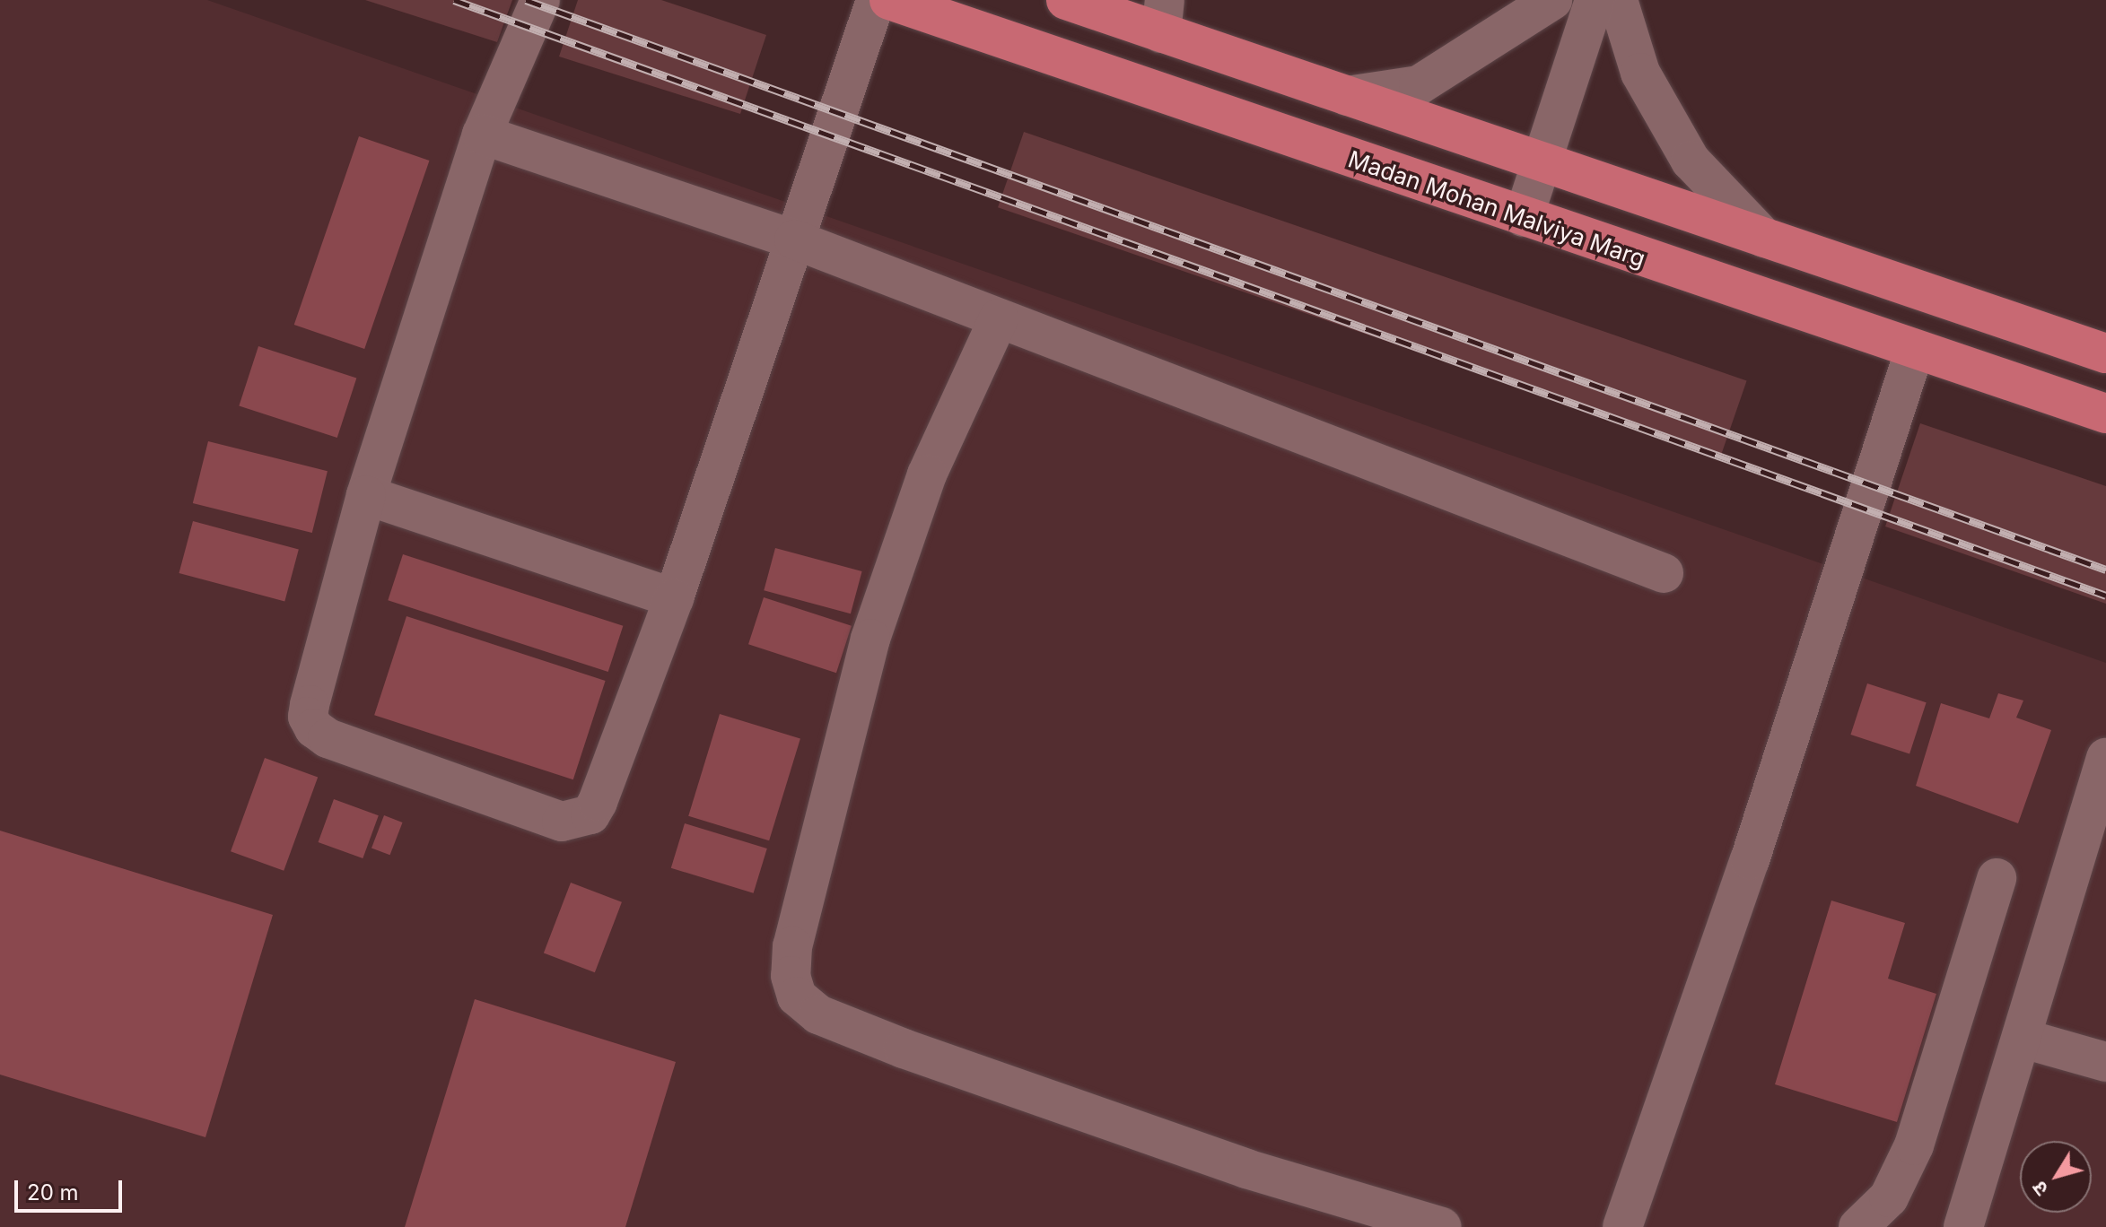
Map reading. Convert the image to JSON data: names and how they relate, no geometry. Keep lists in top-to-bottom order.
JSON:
{
  "streets": {
    "main road": ["Madan Mohan Malviya Marg"]
  },
  "scale_bar": "20 m",
  "north": "bottom left"
}
